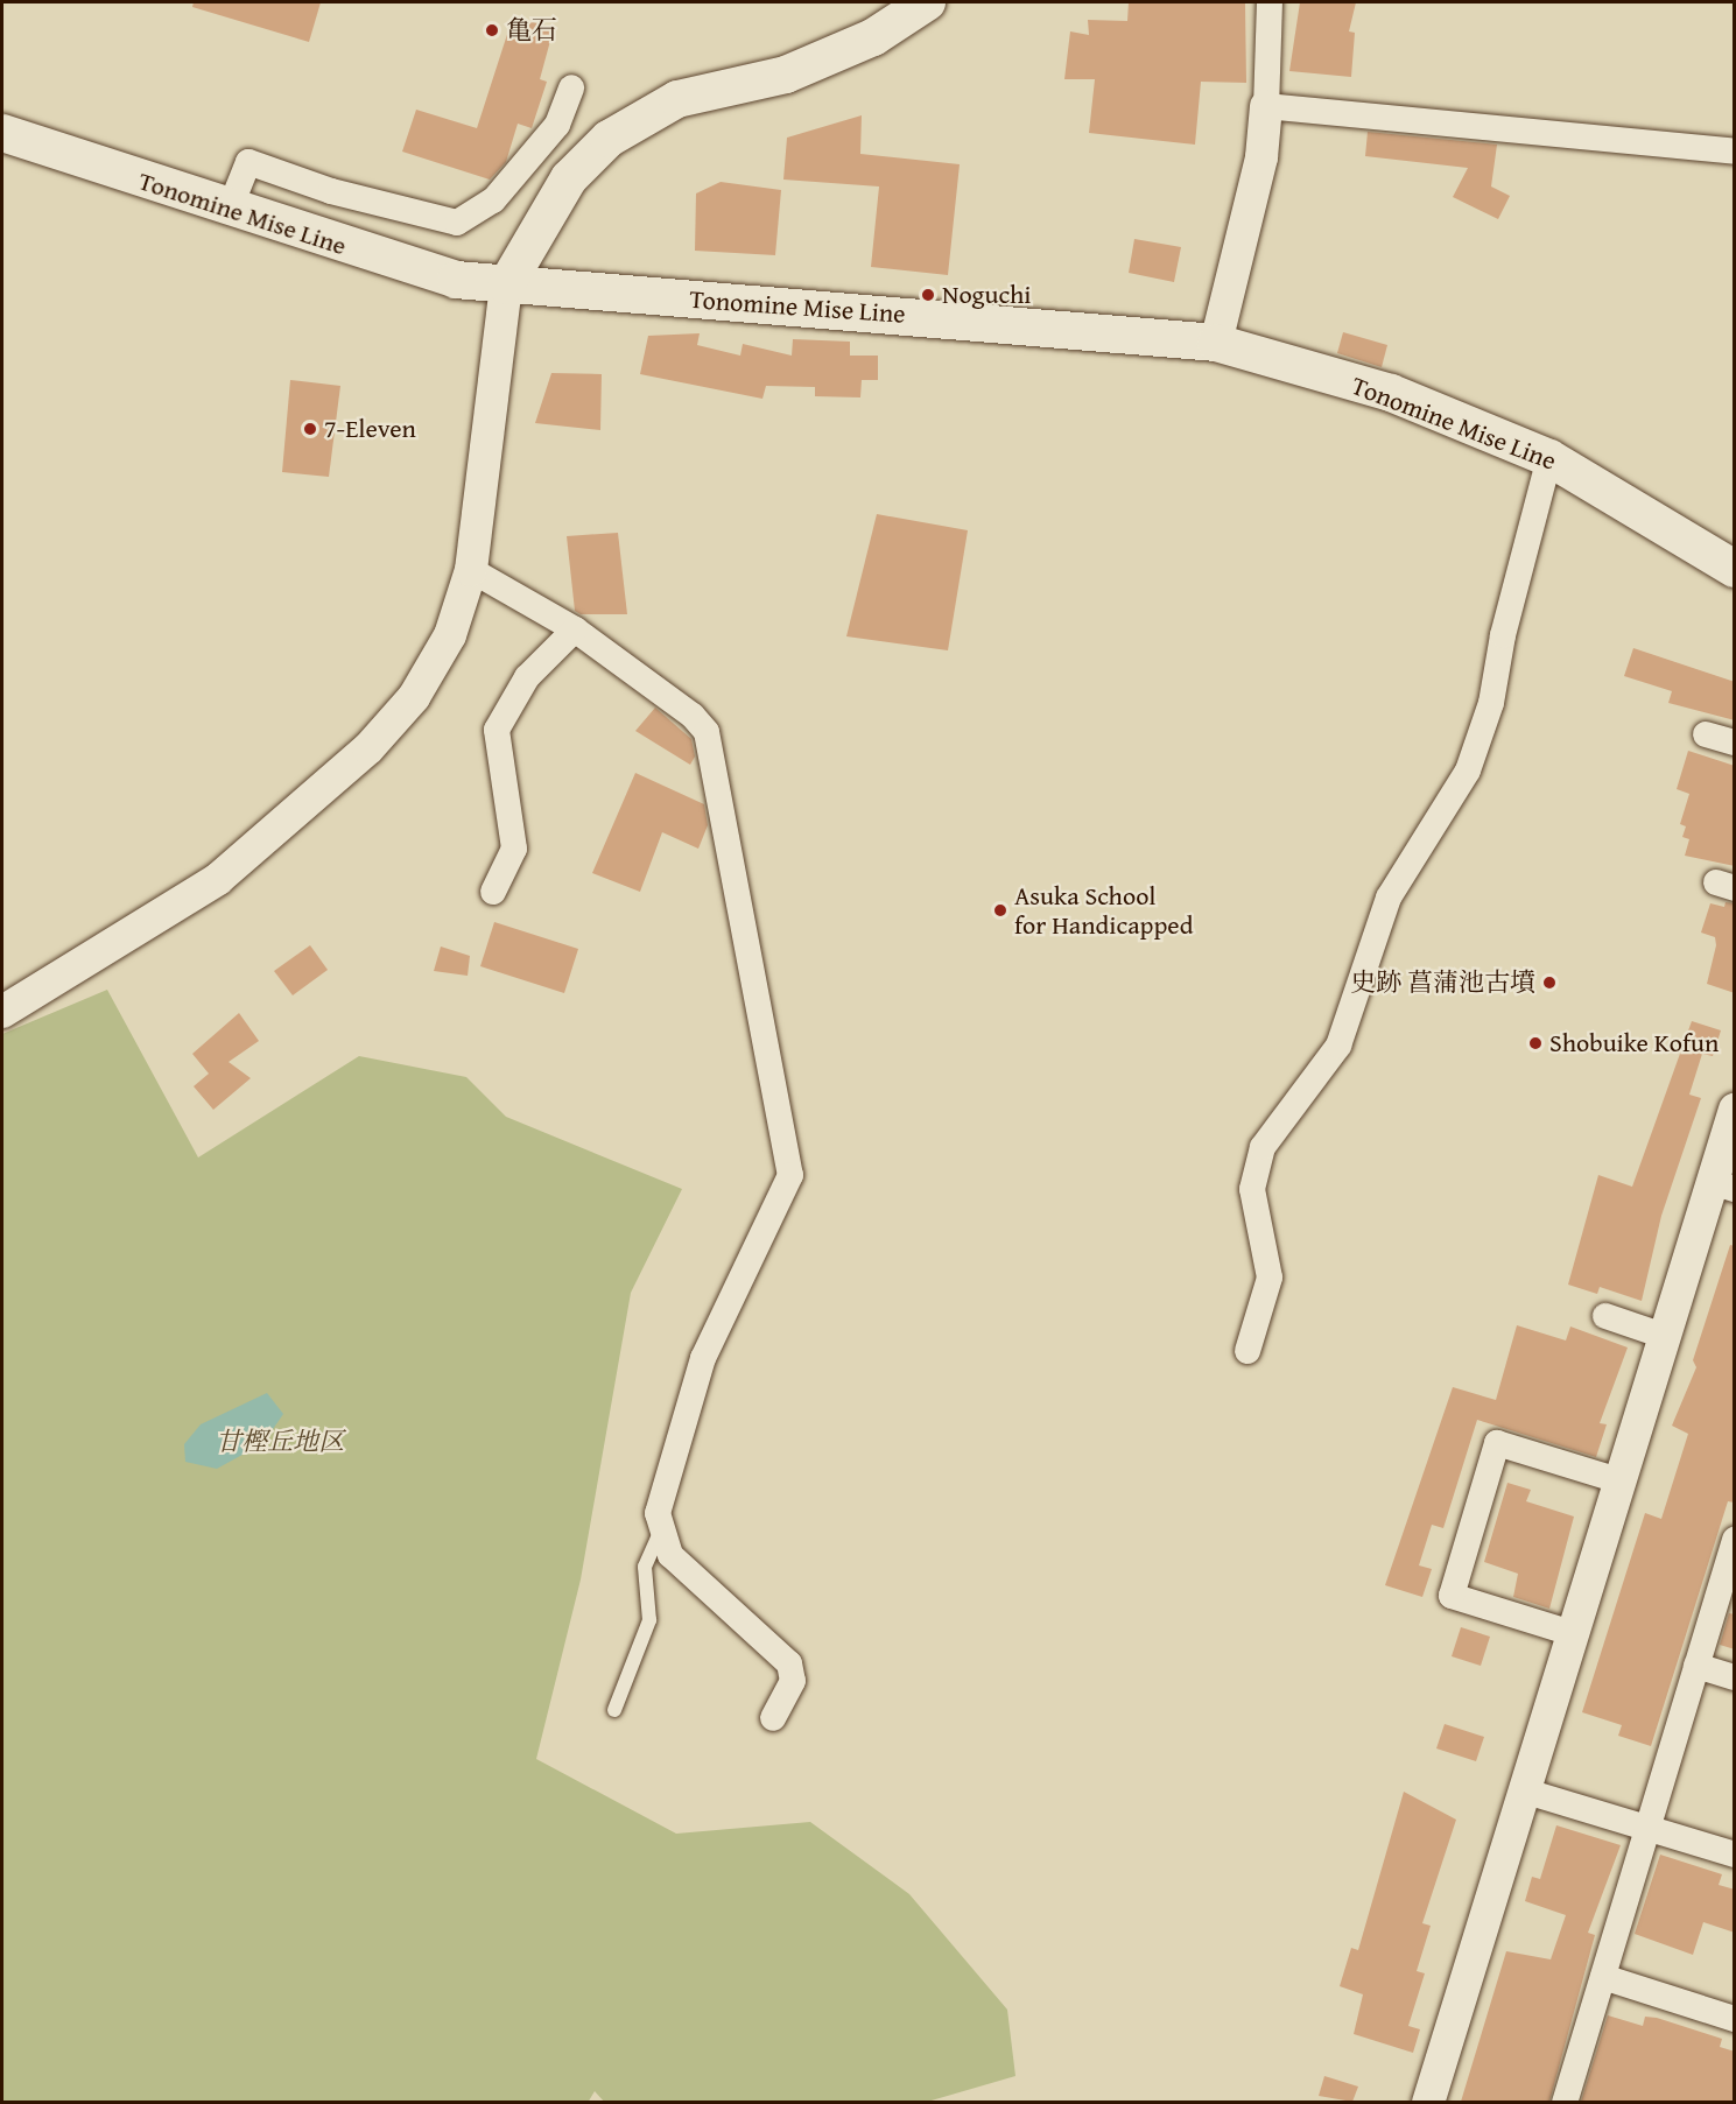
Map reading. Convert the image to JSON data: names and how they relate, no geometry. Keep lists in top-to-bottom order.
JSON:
{
  "streets": {
    "main road": ["Tonomine Mise Line"]
  },
  "parks": ["甘樫丘地区"],
  "places": [
    "亀石",
    "Noguchi",
    "7-Eleven",
    "Asuka School for Handicapped",
    "史跡 菖蒲池古墳",
    "Shobuike Kofun"
  ]
}
